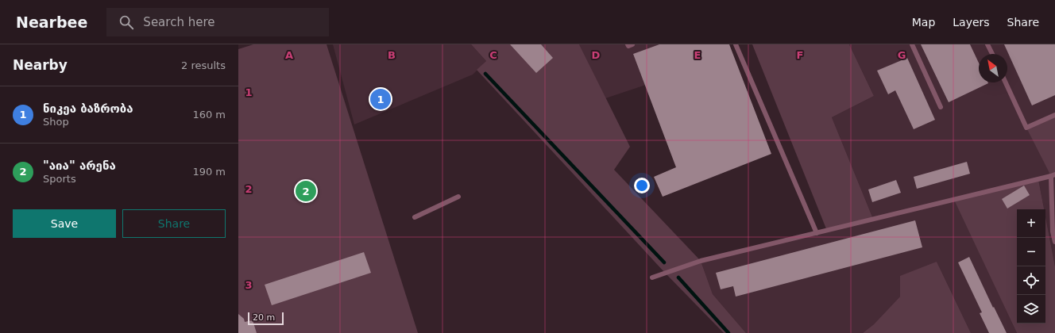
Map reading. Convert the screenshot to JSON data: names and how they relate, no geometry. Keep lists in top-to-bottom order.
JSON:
{
  "scale_bar": "20 m",
  "north": "top left",
  "page": {
    "header": "Nearbee",
    "search": "Search here",
    "nav": ["Map", "Layers", "Share"],
    "heading": ["Nearby", "2 results"],
    "list": [
      {
        "mark": "1",
        "name": "ნიკეა ბაზრობა",
        "note": "Shop",
        "value": "160 m"
      },
      {
        "mark": "2",
        "name": "\"აია\" არენა",
        "note": "Sports",
        "value": "190 m"
      }
    ],
    "pins": ["1", "2"],
    "buttons": ["Save", "Share"],
    "map_buttons": ["+", "−"],
    "scale": "20 m"
  },
  "grid": {
    "columns": [
      "A",
      "B",
      "C",
      "D",
      "E",
      "F",
      "G"
    ],
    "rows": ["1", "2", "3"]
  }
}
